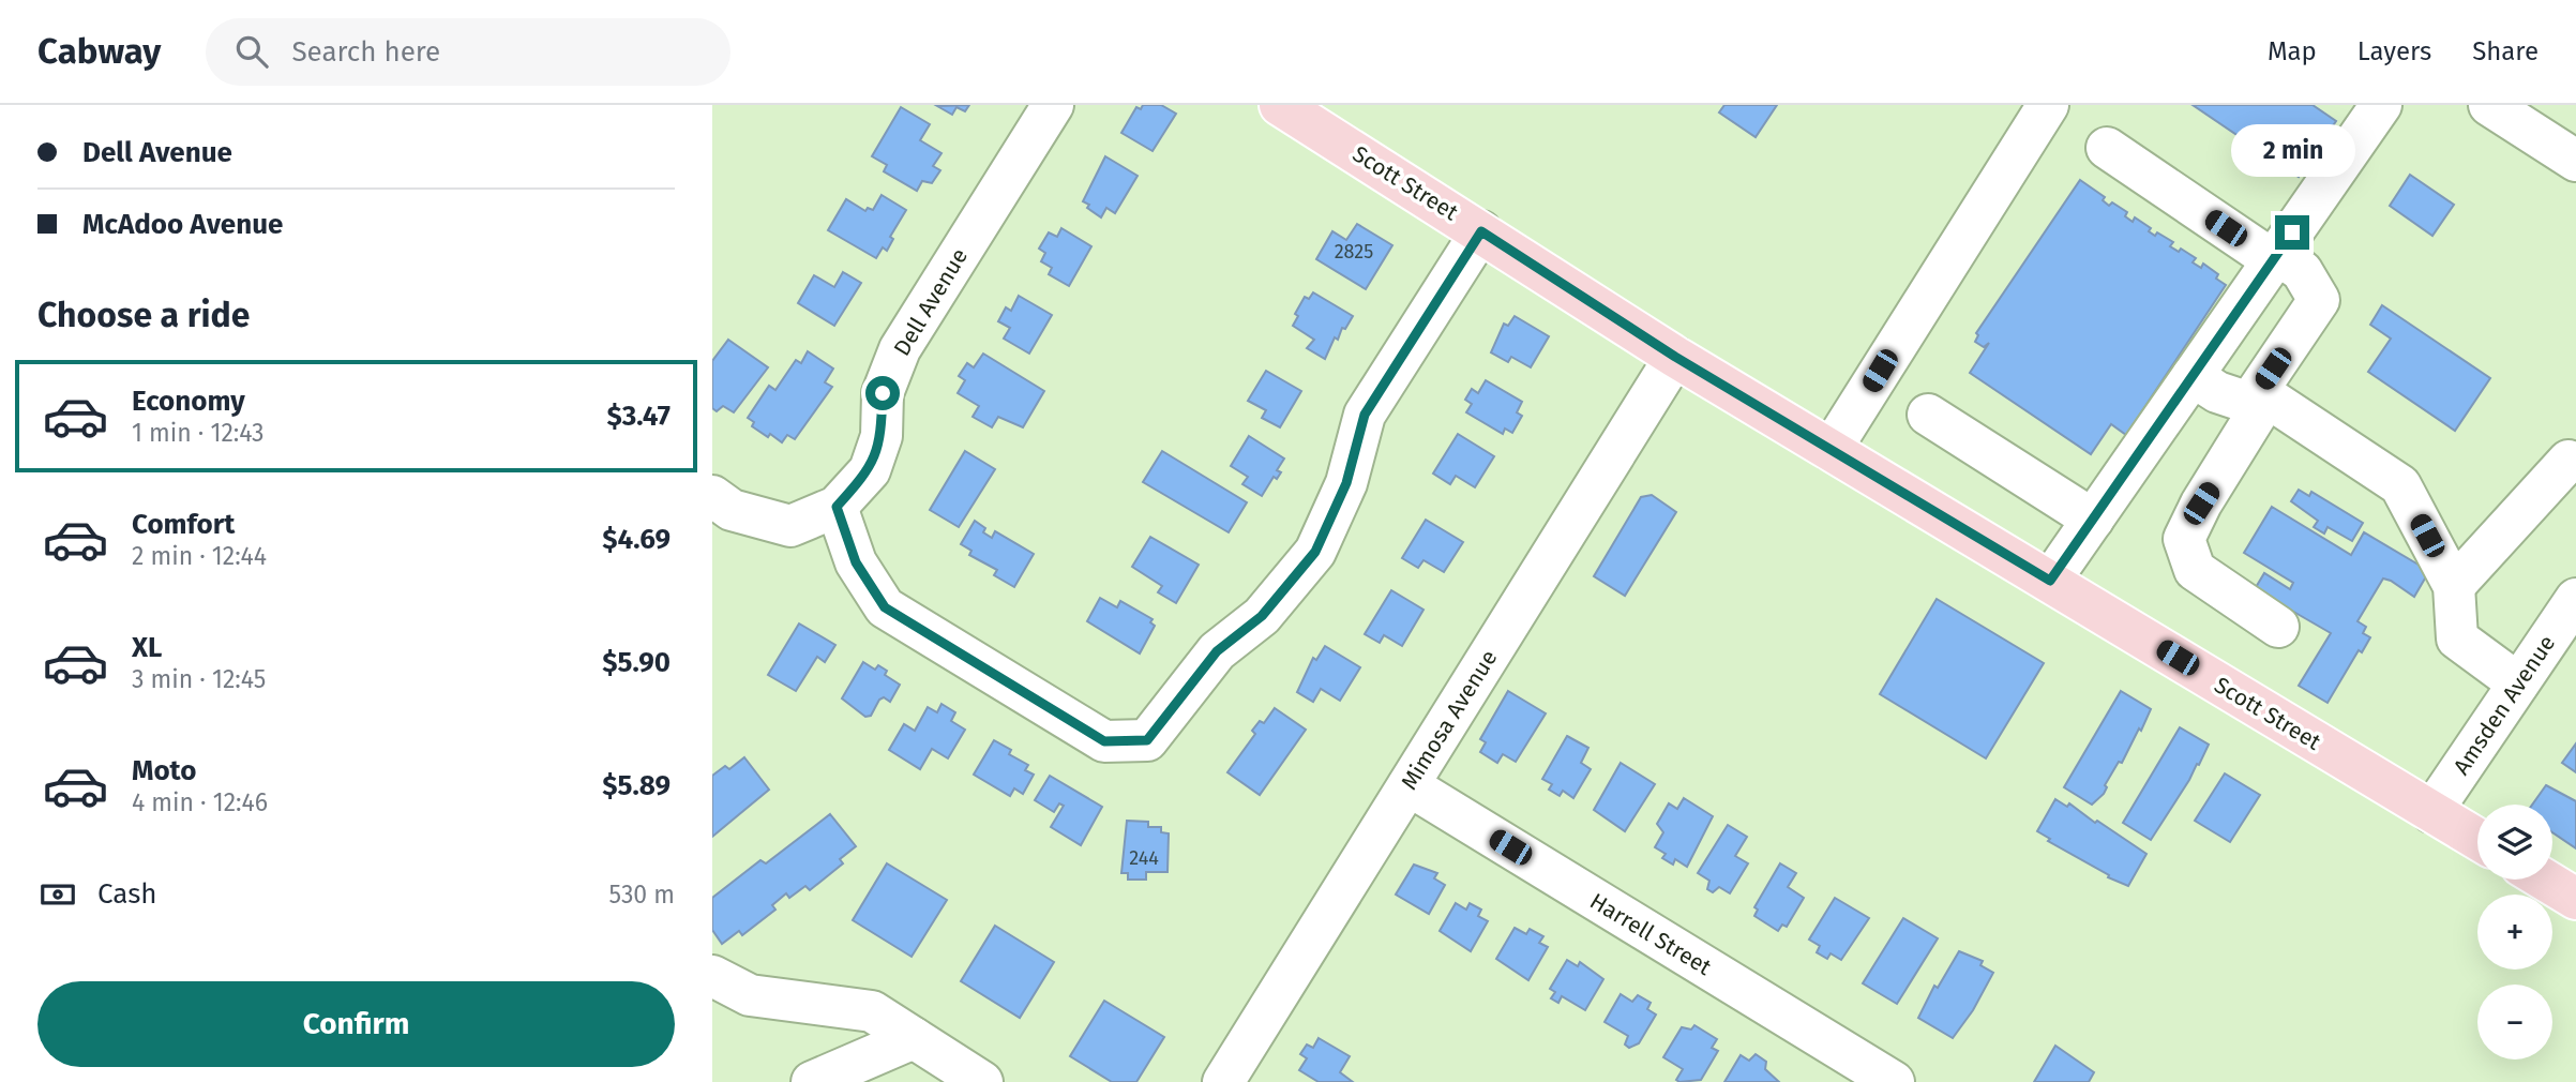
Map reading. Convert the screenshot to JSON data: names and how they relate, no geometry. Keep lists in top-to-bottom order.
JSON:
{
  "streets": {
    "main road": ["Scott Street"],
    "street": [
      "Dell Avenue",
      "Amsden Avenue",
      "Mimosa Avenue",
      "Harrell Street"
    ]
  },
  "crossings": [
    ["Scott Street", "Amsden Avenue"],
    ["Scott Street", "Mimosa Avenue"],
    ["Mimosa Avenue", "Harrell Street"]
  ],
  "house_numbers": ["2825", "244"],
  "page": {
    "header": "Cabway",
    "search": "Search here",
    "nav": ["Map", "Layers", "Share"],
    "banner": ["Dell Avenue", "McAdoo Avenue"],
    "bubble": "2 min",
    "heading": "Choose a ride",
    "list": [
      {
        "name": "Economy",
        "note": "1 min · 12:43",
        "value": "$3.47"
      },
      {
        "name": "Comfort",
        "note": "2 min · 12:44",
        "value": "$4.69"
      },
      {
        "name": "XL",
        "note": "3 min · 12:45",
        "value": "$5.90"
      },
      {
        "name": "Moto",
        "note": "4 min · 12:46",
        "value": "$5.89"
      }
    ],
    "map_buttons": ["+", "−"],
    "pay": ["Cash", "530 m"],
    "buttons": "Confirm"
  }
}
